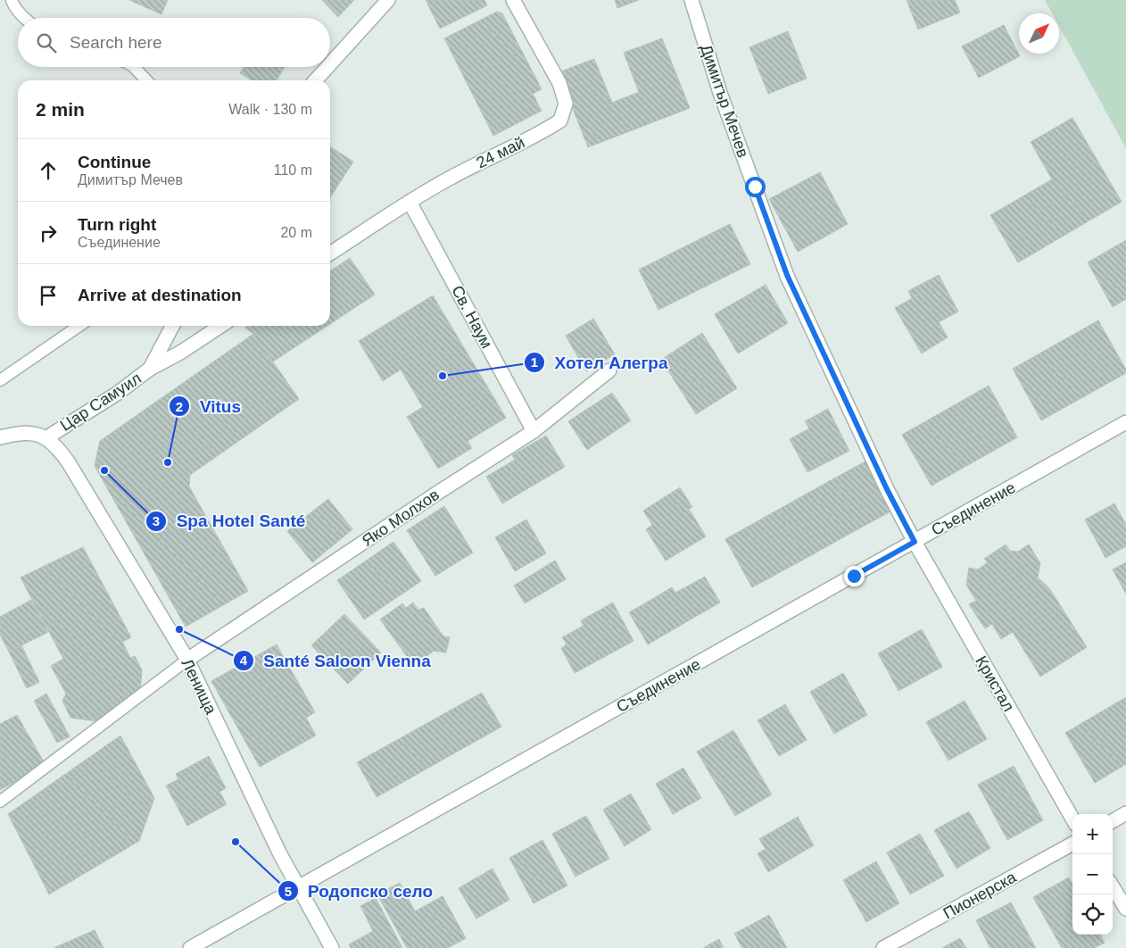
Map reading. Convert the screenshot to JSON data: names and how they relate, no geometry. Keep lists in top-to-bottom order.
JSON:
{
  "streets": {
    "street": [
      "Димитър Мечев",
      "24 май",
      "Св. Наум",
      "Цар Самуил",
      "Съединение",
      "Яко Молхов",
      "Кристал",
      "Ленища",
      "Пионерска"
    ]
  },
  "crossings": [
    ["Димитър Мечев", "Съединение"],
    ["Димитър Мечев", "Кристал"],
    ["24 май", "Св. Наум"],
    ["Св. Наум", "Яко Молхов"],
    ["Цар Самуил", "Ленища"],
    ["Съединение", "Кристал"],
    ["Съединение", "Ленища"],
    ["Яко Молхов", "Ленища"]
  ],
  "places": [
    "Хотел Алегра",
    "Vitus",
    "Spa Hotel Santé",
    "Santé Saloon Vienna",
    "Родопско село"
  ],
  "north": "top right",
  "page": {
    "search": "Search here",
    "heading": ["2 min", "Walk · 130 m"],
    "list": [
      ["Continue", "Димитър Мечев", "110 m"],
      ["Turn right", "Съединение", "20 m"],
      "Arrive at destination"
    ],
    "map_buttons": ["+", "−"]
  }
}
